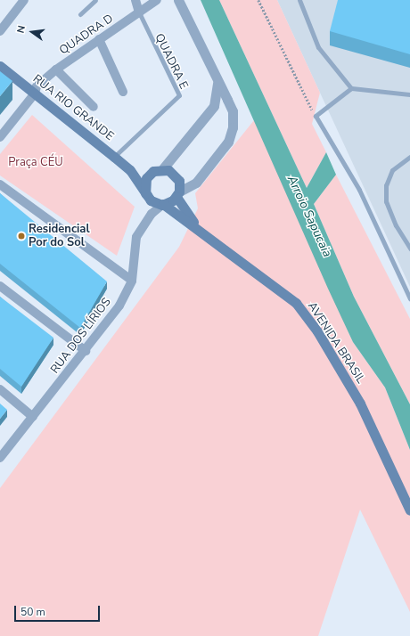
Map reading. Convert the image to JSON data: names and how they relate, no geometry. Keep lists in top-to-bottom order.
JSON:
{
  "streets": {
    "main road": ["RUA RIO GRANDE", "AVENIDA BRASIL"],
    "street": ["QUADRA D", "RUA DOS LÍRIOS"],
    "lane": ["QUADRA E"]
  },
  "crossings": [
    ["QUADRA D", "QUADRA E"],
    ["QUADRA D", "RUA RIO GRANDE"],
    ["QUADRA E", "RUA RIO GRANDE"],
    ["RUA RIO GRANDE", "RUA DOS LÍRIOS"],
    ["RUA RIO GRANDE", "AVENIDA BRASIL"],
    ["RUA DOS LÍRIOS", "AVENIDA BRASIL"]
  ],
  "water": ["Arroio Sapucaia"],
  "parks": ["Praça CÉU"],
  "places": ["Residencial Por do Sol"],
  "scale_bar": "50 m",
  "north": "left"
}
